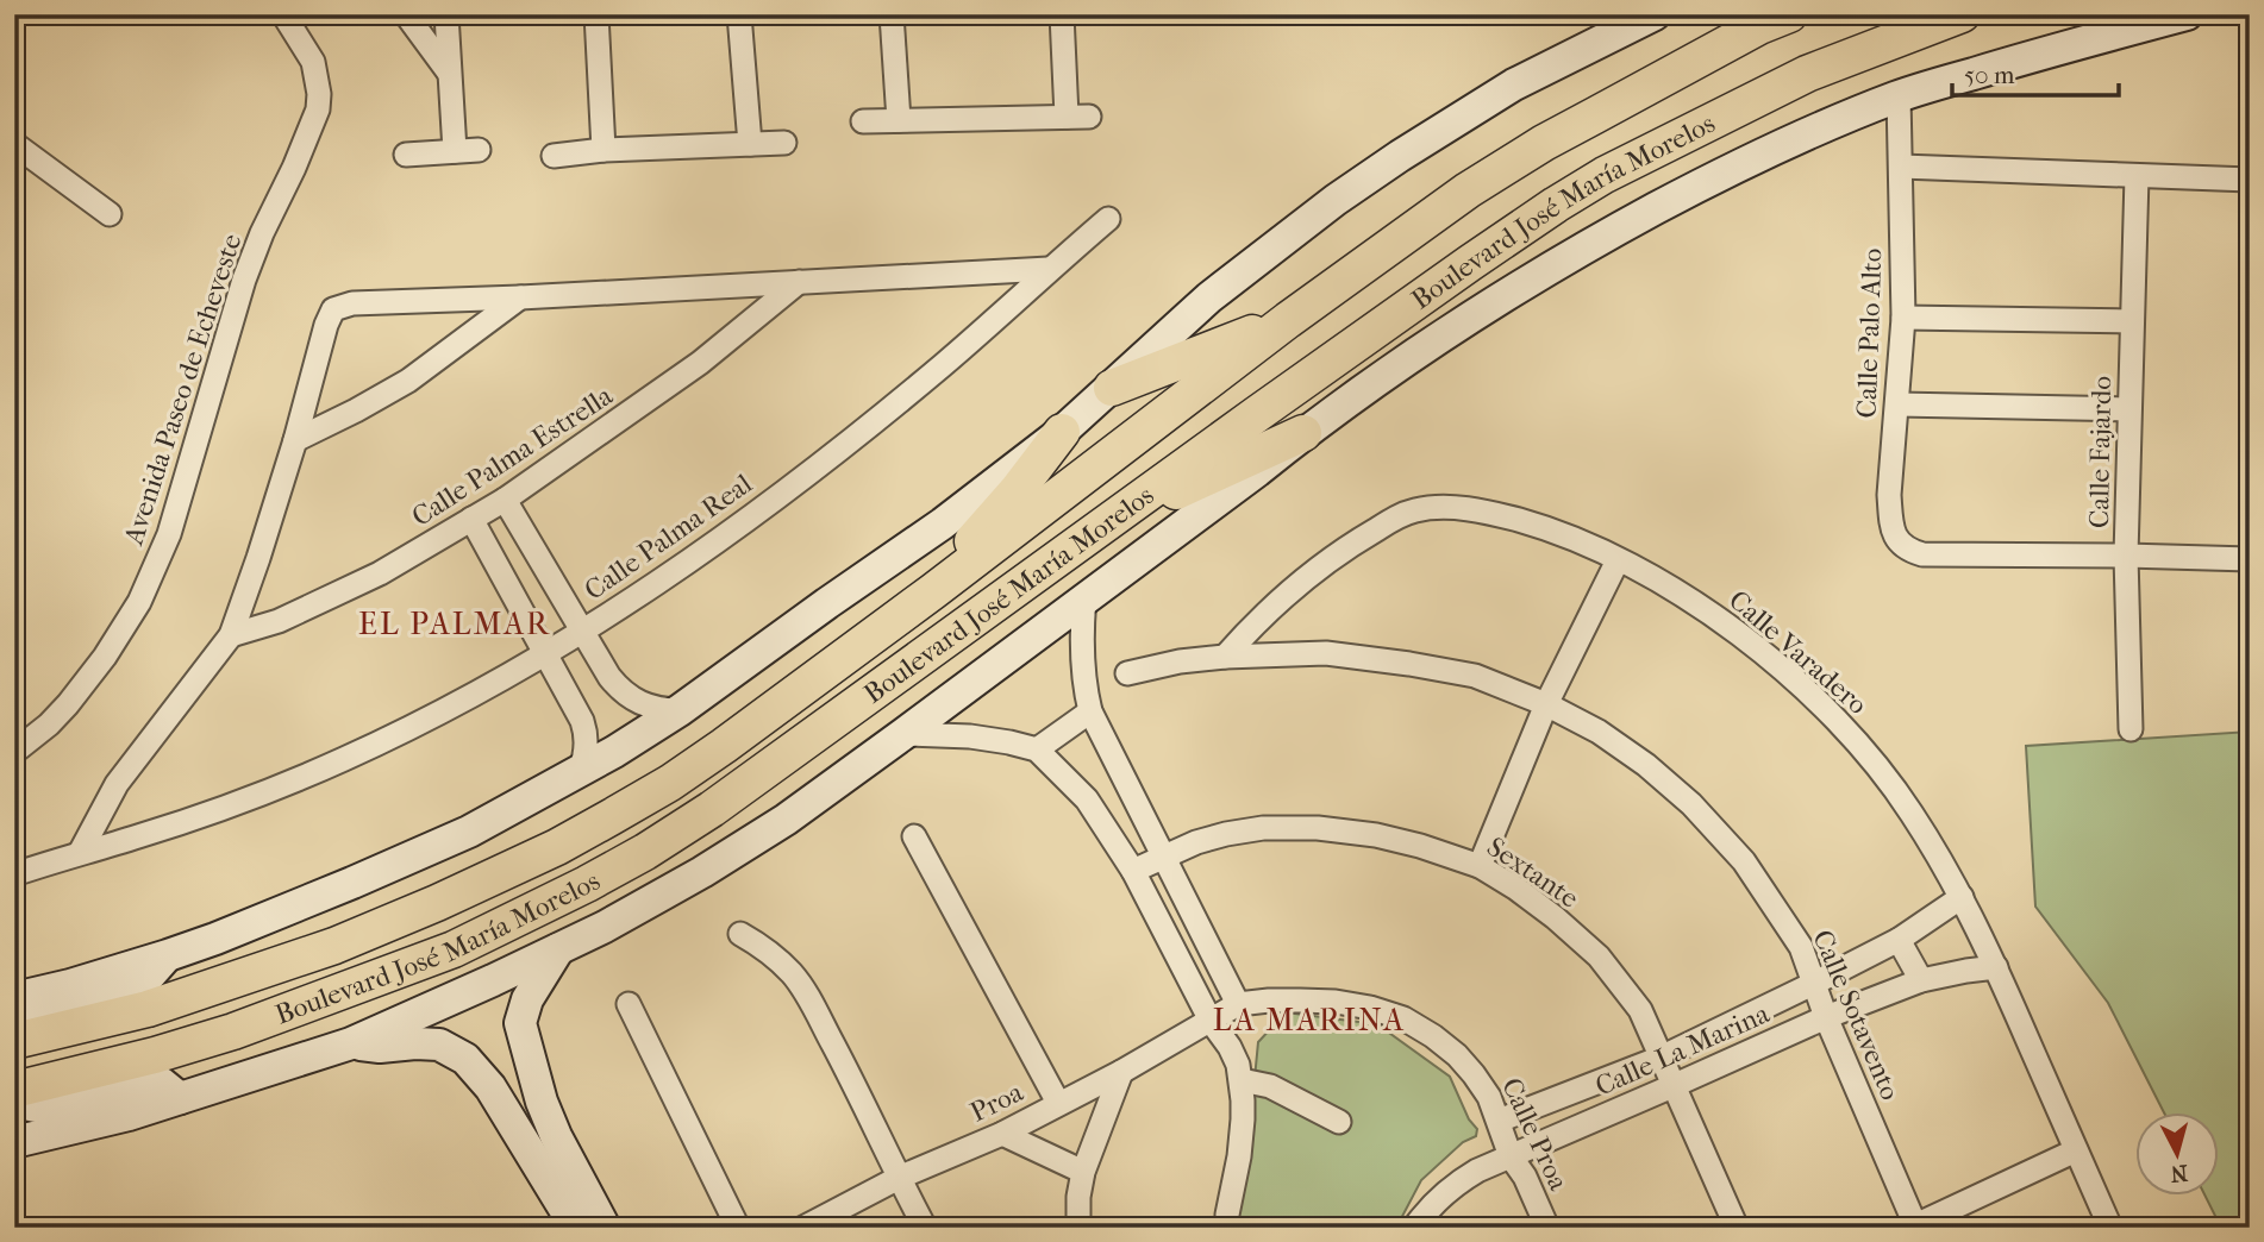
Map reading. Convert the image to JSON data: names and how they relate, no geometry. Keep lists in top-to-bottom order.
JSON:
{
  "streets": {
    "main road": ["Boulevard José María Morelos"],
    "street": [
      "Calle Palo Alto",
      "Avenida Paseo de Echeveste",
      "Calle Fajardo",
      "Calle Palma Estrella",
      "Calle Palma Real",
      "Calle Varadero",
      "Sextante",
      "Calle Sotavento",
      "Calle La Marina",
      "Proa",
      "Calle Proa"
    ]
  },
  "crossings": [
    ["Boulevard José María Morelos", "Calle Palo Alto"],
    ["Calle Palo Alto", "Calle Fajardo"],
    ["Calle Varadero", "Calle Sotavento"],
    ["Calle Varadero", "Calle La Marina"],
    ["Sextante", "Calle La Marina"],
    ["Calle Sotavento", "Calle La Marina"],
    ["Calle La Marina", "Calle Proa"]
  ],
  "districts": ["EL PALMAR", "LA MARINA"],
  "scale_bar": "50 m",
  "north": "bottom"
}
